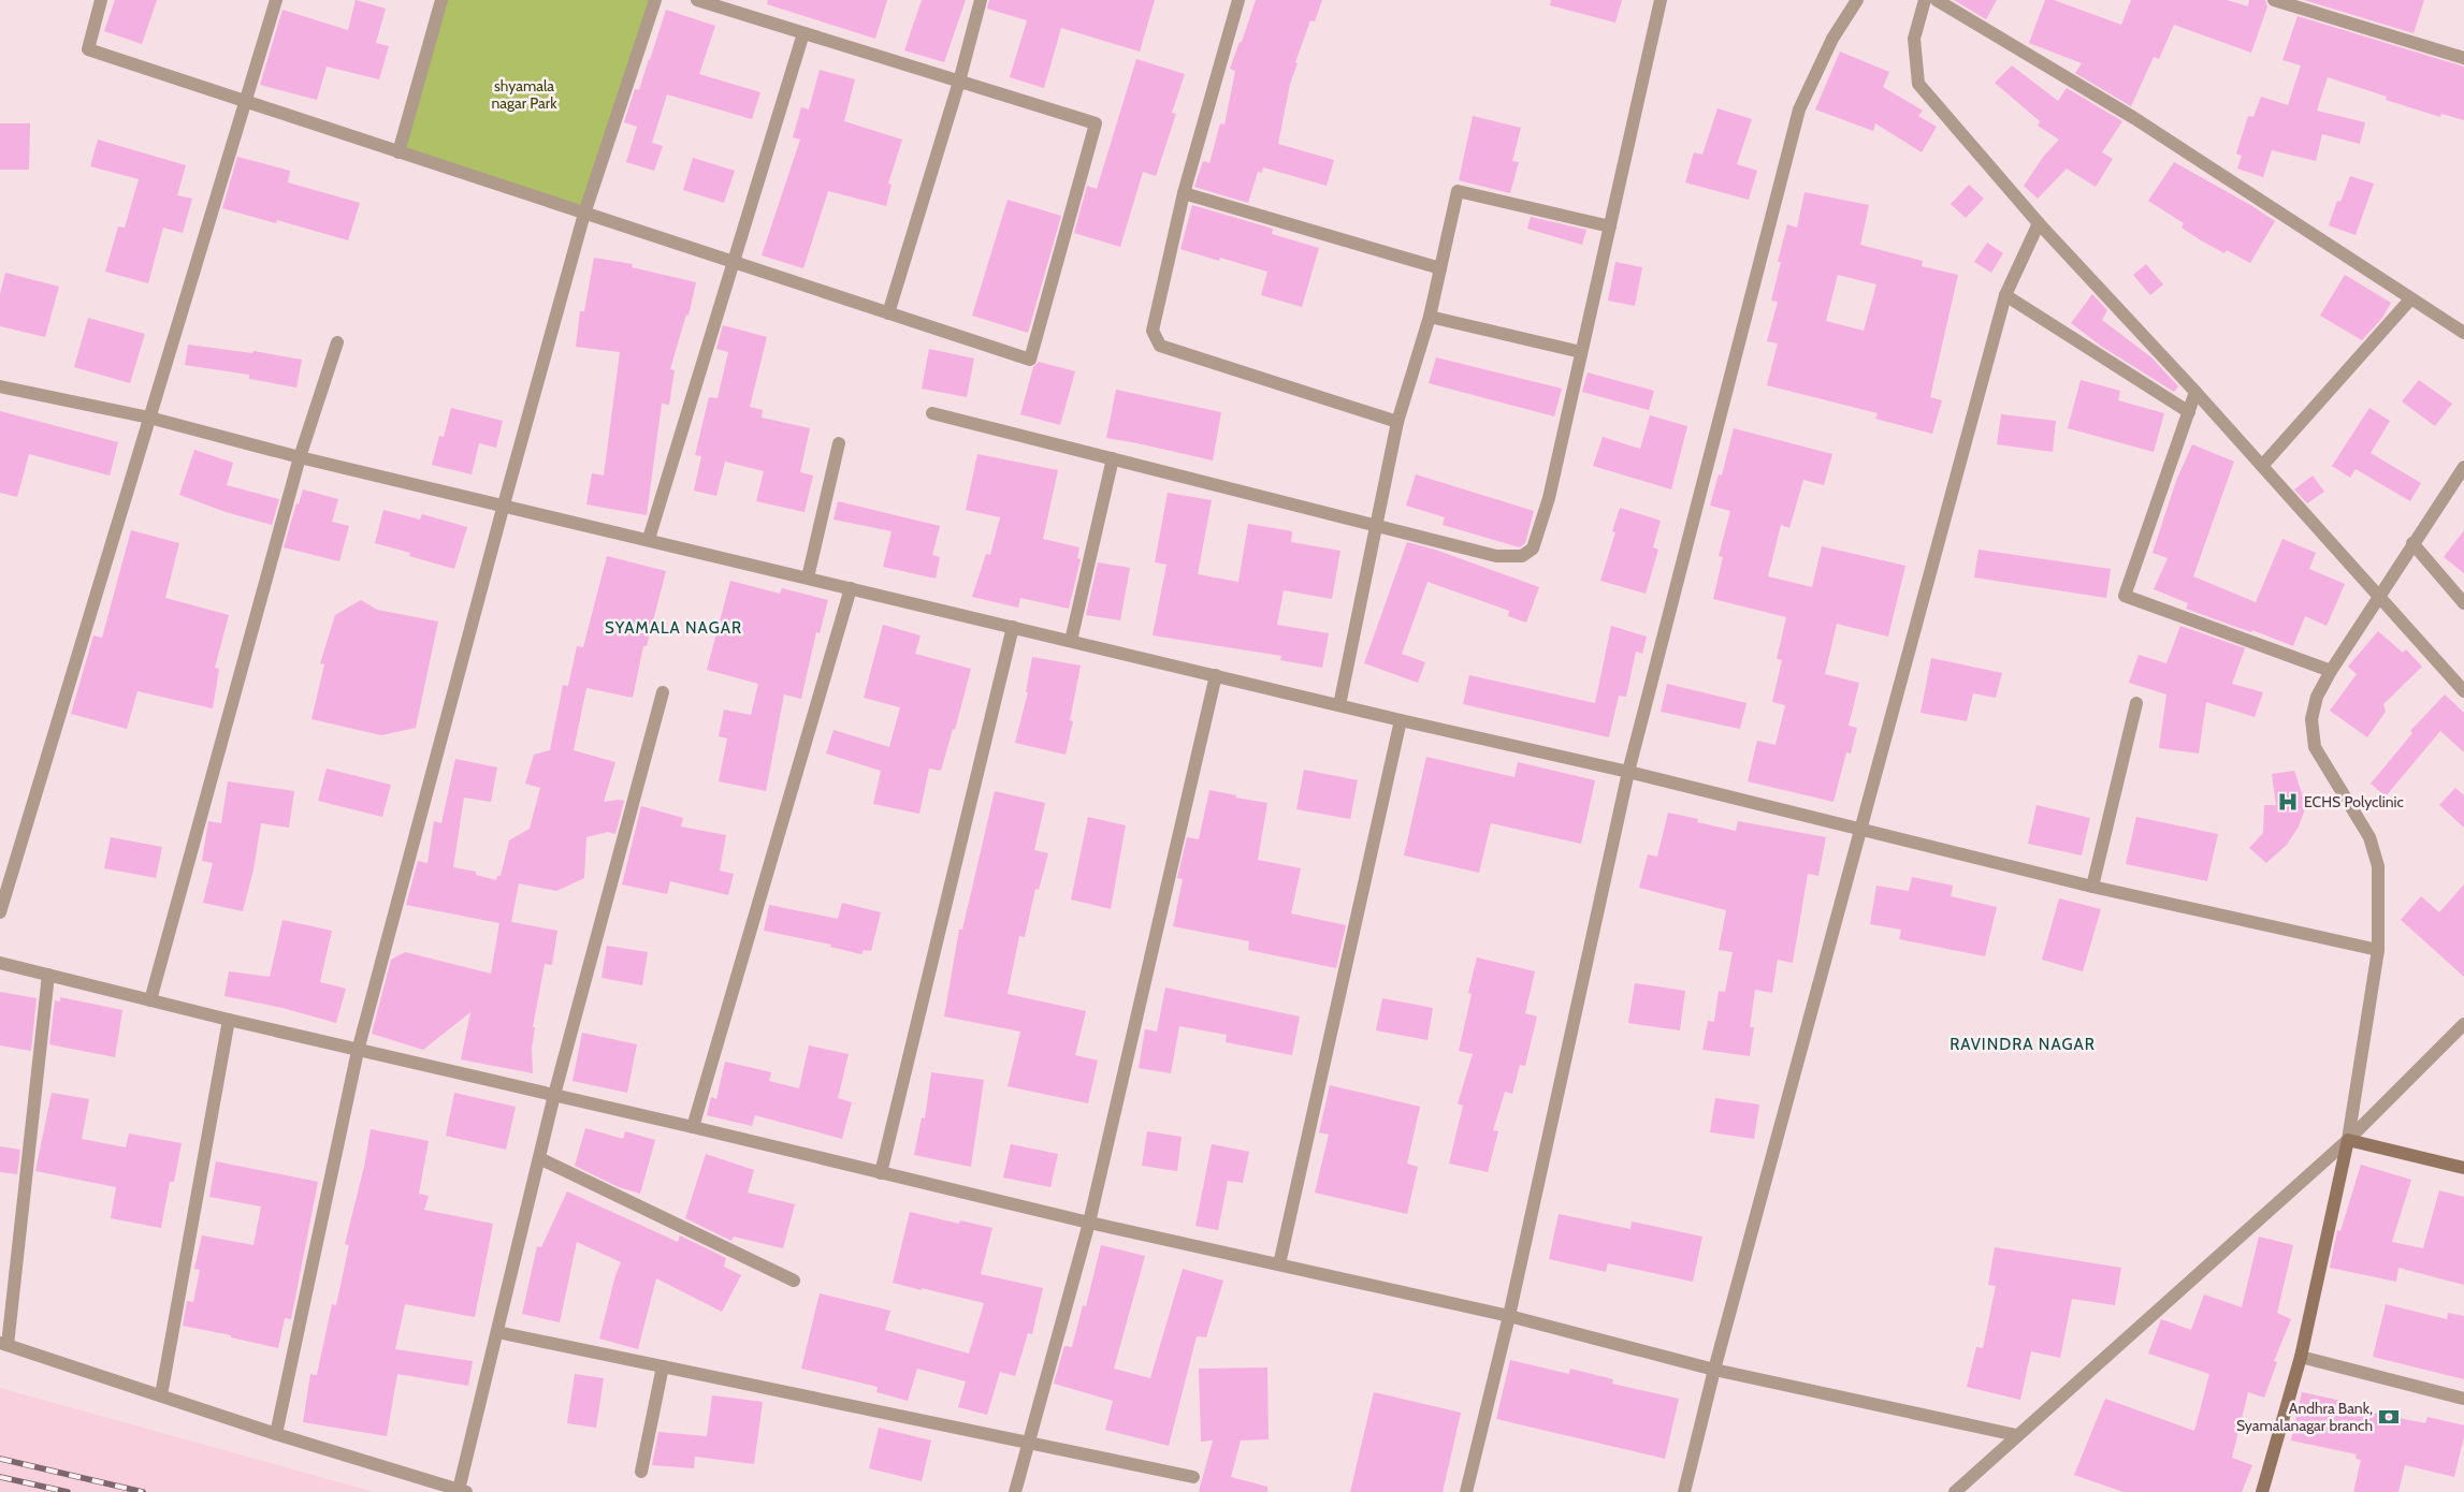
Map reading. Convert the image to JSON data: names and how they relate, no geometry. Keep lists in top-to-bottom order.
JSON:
{
  "districts": ["SYAMALA NAGAR", "RAVINDRA NAGAR"],
  "parks": ["shyamala nagar Park"],
  "places": {
    "hospital": ["ECHS Polyclinic"],
    "bank": ["Andhra Bank, Syamalanagar branch"]
  }
}
